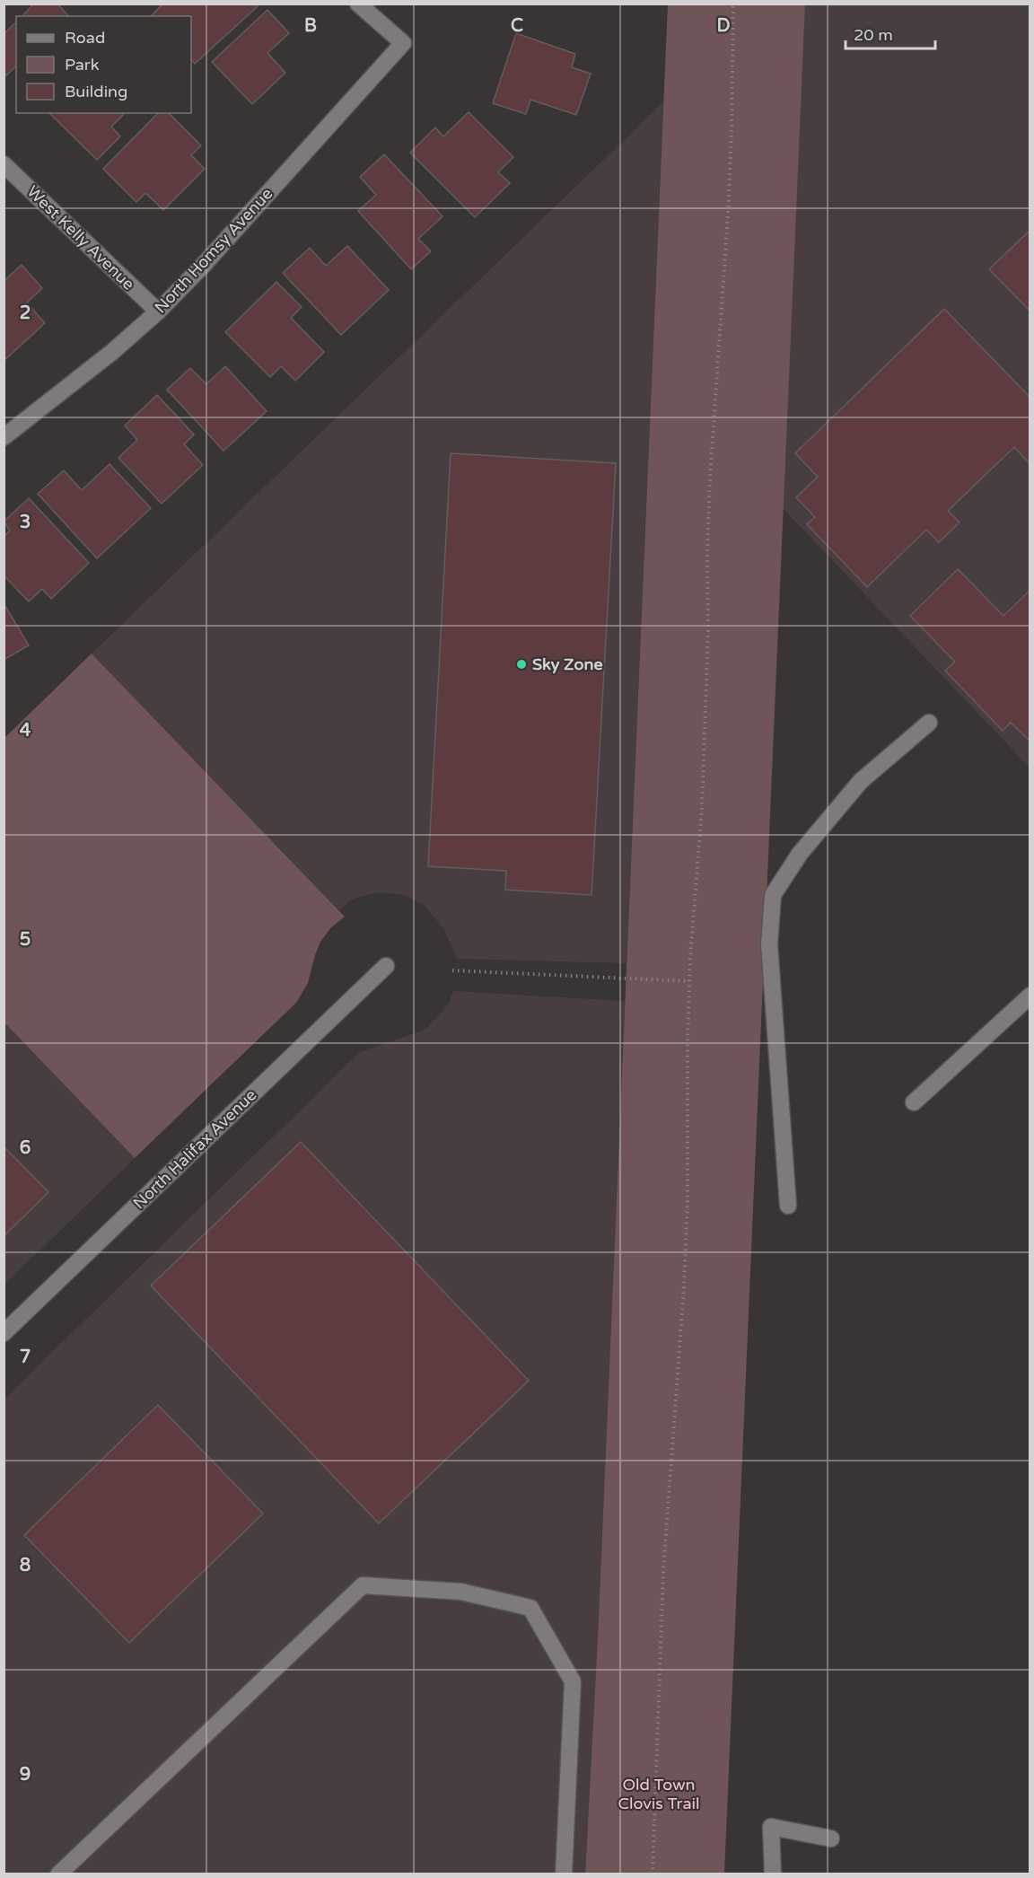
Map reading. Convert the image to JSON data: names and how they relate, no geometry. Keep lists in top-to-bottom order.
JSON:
{
  "streets": {
    "street": ["West Kelly Avenue", "North Homsy Avenue", "North Halifax Avenue"]
  },
  "crossings": [
    ["West Kelly Avenue", "North Homsy Avenue"]
  ],
  "parks": ["Old Town Clovis Trail"],
  "places": ["Sky Zone"],
  "legend": ["Road", "Park", "Building"],
  "scale_bar": "20 m",
  "grid": {
    "columns": ["B", "C", "D"],
    "rows": [
      "2",
      "3",
      "4",
      "5",
      "6",
      "7",
      "8",
      "9"
    ]
  }
}
